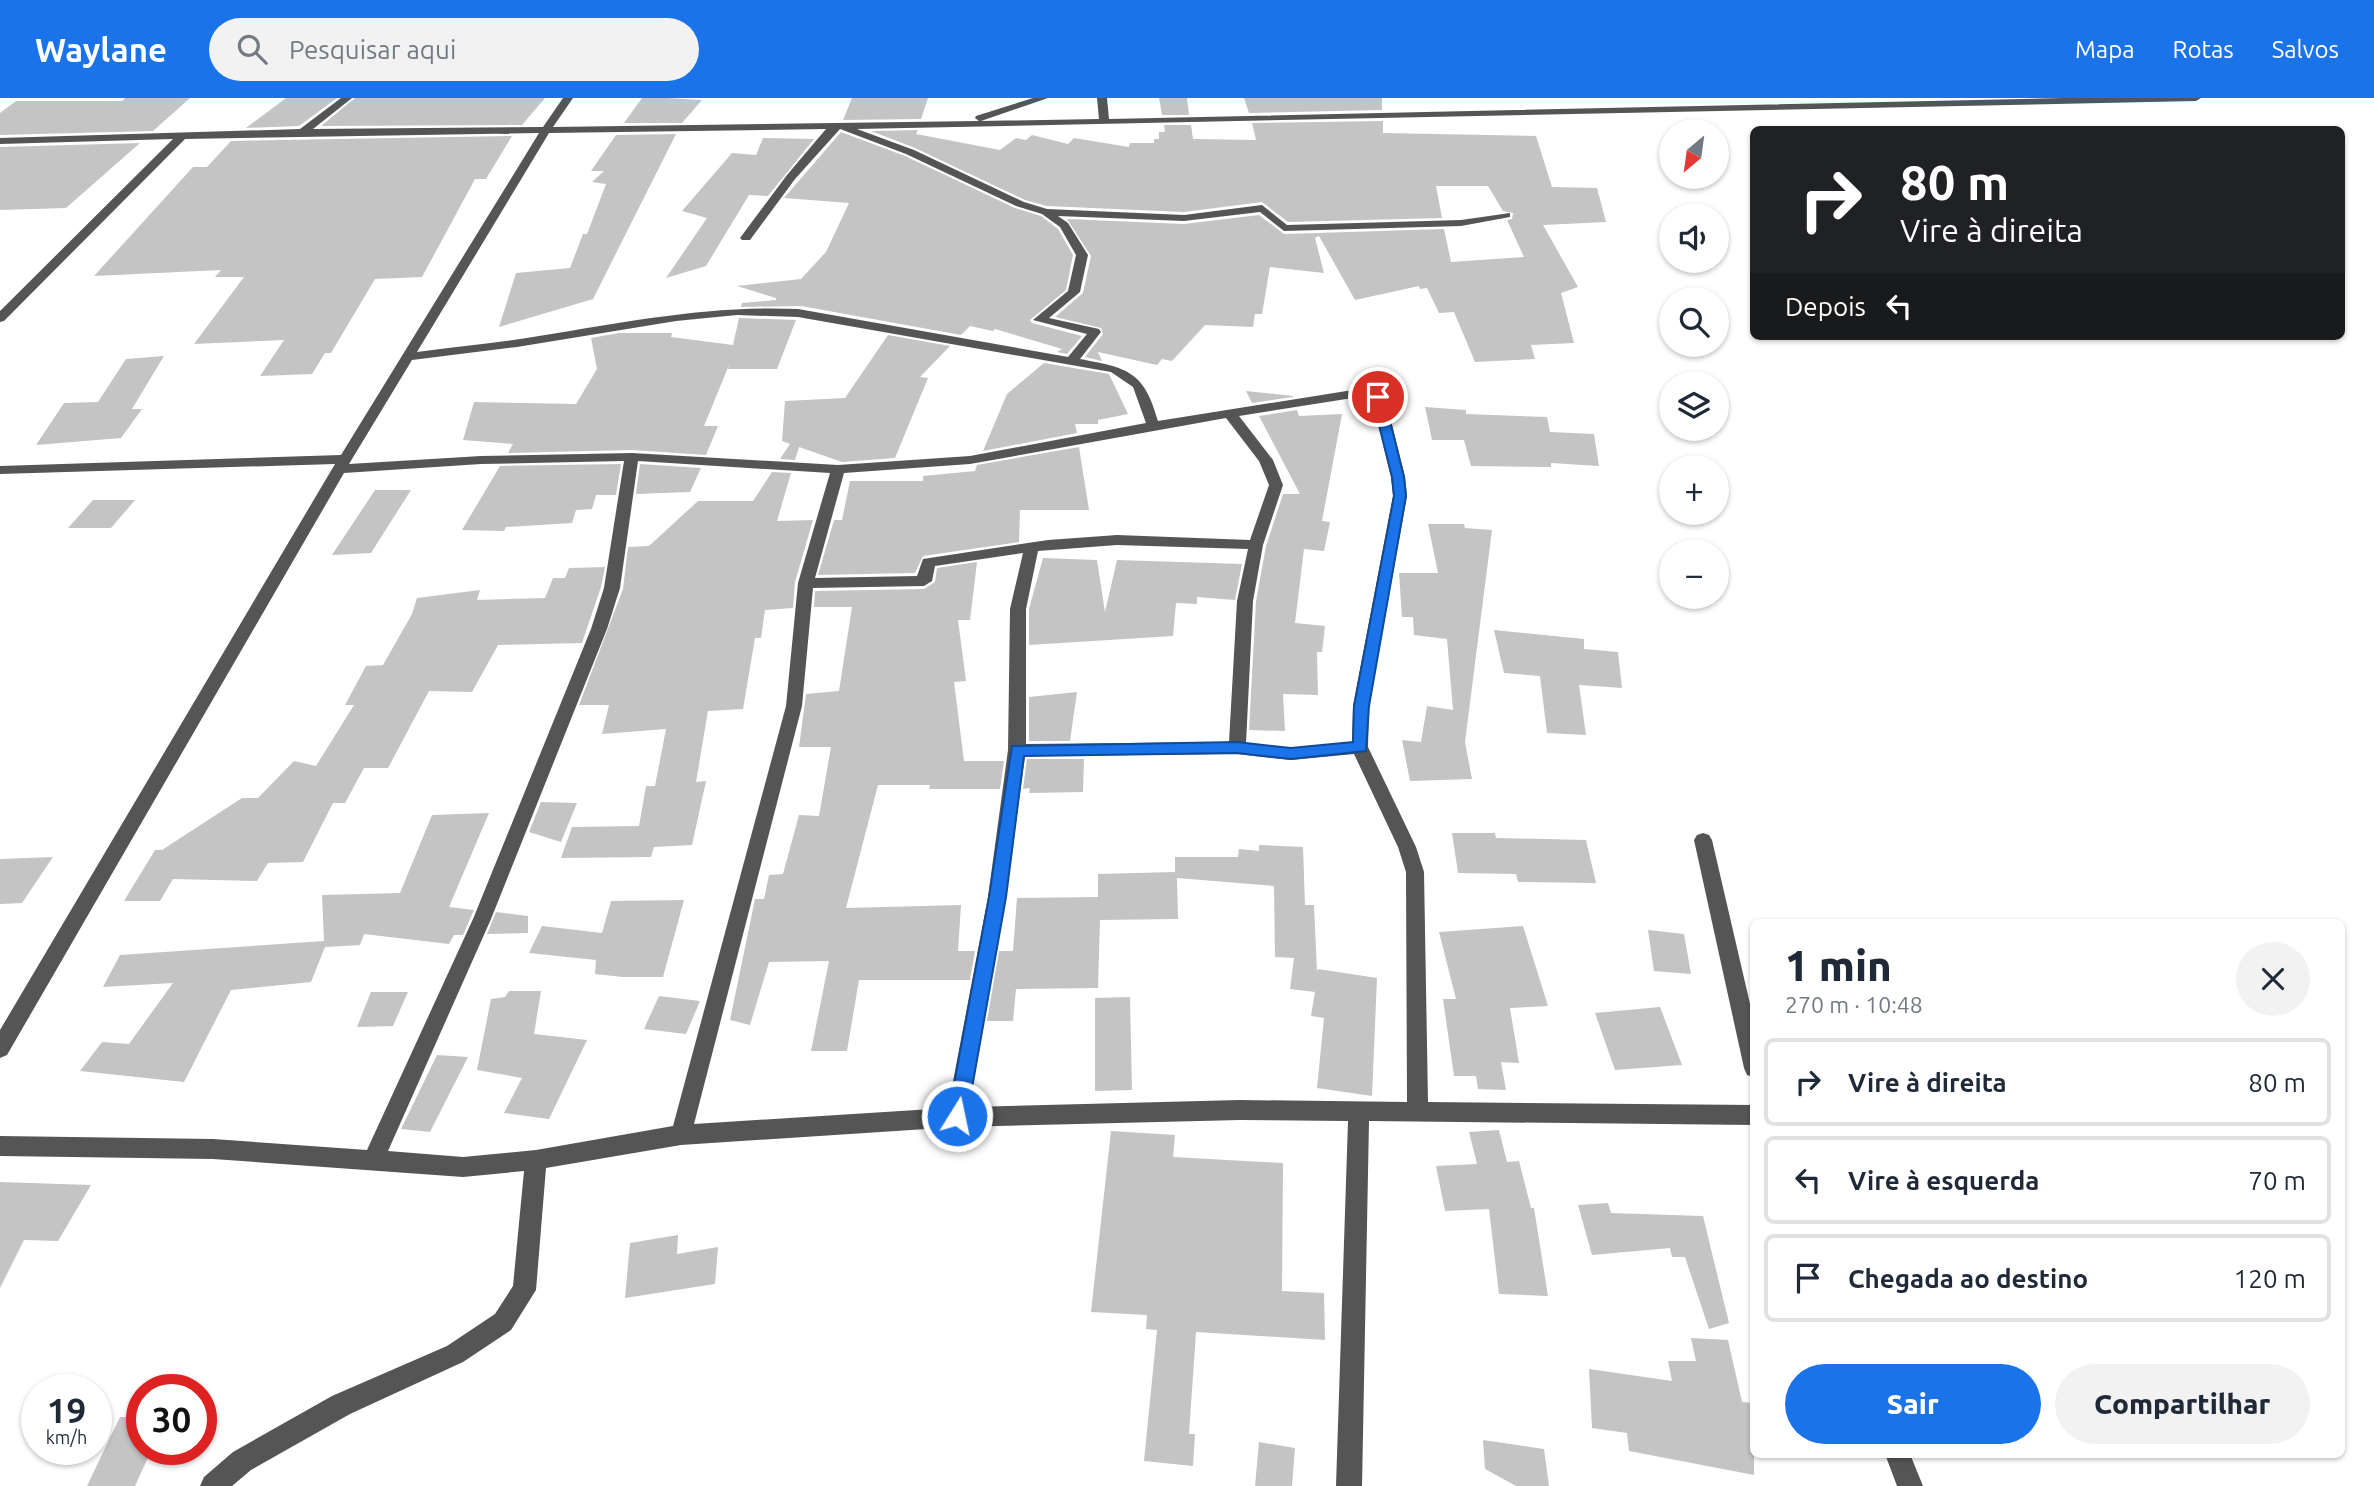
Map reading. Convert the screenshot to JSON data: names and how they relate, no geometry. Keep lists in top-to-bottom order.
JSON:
{
  "north": "bottom left",
  "page": {
    "header": "Waylane",
    "search": "Pesquisar aqui",
    "nav": ["Mapa", "Rotas", "Salvos"],
    "map_buttons": ["+", "−"],
    "turn": ["80 m", "Vire à direita"],
    "then": "Depois",
    "heading": ["1 min", "270 m · 10:48"],
    "list": [
      {
        "name": "Vire à direita",
        "value": "80 m"
      },
      {
        "name": "Vire à esquerda",
        "value": "70 m"
      },
      {
        "name": "Chegada ao destino",
        "value": "120 m"
      }
    ],
    "buttons": ["Sair", "Compartilhar"],
    "speed": "19 km/h",
    "limit": "30"
  }
}
